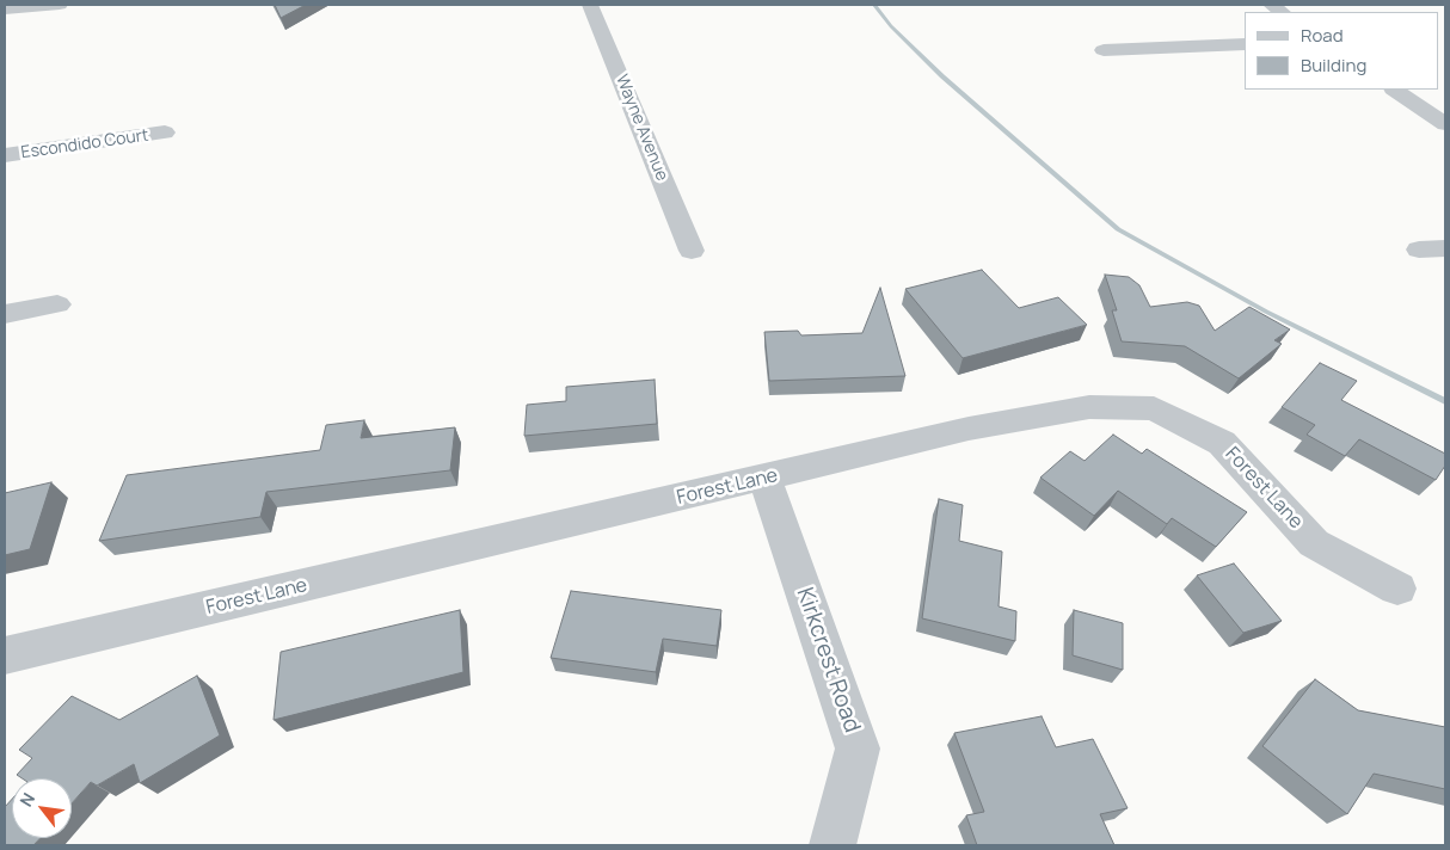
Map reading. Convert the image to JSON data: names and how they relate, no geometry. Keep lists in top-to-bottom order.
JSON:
{
  "streets": {
    "street": [
      "Wayne Avenue",
      "Escondido Court",
      "Forest Lane",
      "Kirkcrest Road"
    ]
  },
  "crossings": [
    ["Forest Lane", "Kirkcrest Road"]
  ],
  "legend": ["Road", "Building"],
  "north": "top left"
}
